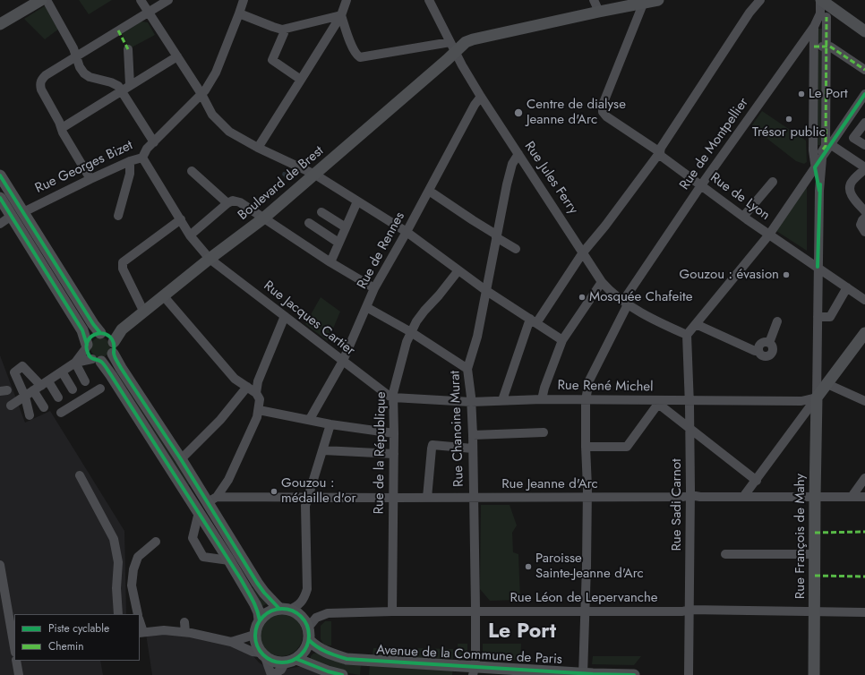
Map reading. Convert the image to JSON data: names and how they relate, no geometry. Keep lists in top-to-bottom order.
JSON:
{
  "streets": {
    "main road": ["Boulevard de Brest", "Rue François de Mahy", "Avenue de la Commune de Paris"],
    "street": [
      "Rue de Montpellier",
      "Rue Georges Bizet",
      "Rue Jules Ferry",
      "Rue de Lyon",
      "Rue de Rennes",
      "Rue Jacques Cartier",
      "Rue René Michel",
      "Rue Chanoine Murat",
      "Rue de la République",
      "Rue Jeanne d'Arc",
      "Rue Sadi Carnot",
      "Rue Léon de Lepervanche"
    ]
  },
  "crossings": [
    ["Rue de Montpellier", "Rue Jules Ferry"],
    ["Rue de Montpellier", "Rue de Lyon"],
    ["Rue de Montpellier", "Rue René Michel"],
    ["Rue de Montpellier", "Rue Jeanne d'Arc"],
    ["Rue de Montpellier", "Rue Léon de Lepervanche"],
    ["Rue de Montpellier", "Avenue de la Commune de Paris"],
    ["Rue Georges Bizet", "Rue Jacques Cartier"],
    ["Rue Jules Ferry", "Boulevard de Brest"],
    ["Rue Jules Ferry", "Rue de Rennes"],
    ["Rue Jules Ferry", "Rue Chanoine Murat"],
    ["Rue Jules Ferry", "Rue Sadi Carnot"],
    ["Boulevard de Brest", "Rue de Lyon"],
    ["Boulevard de Brest", "Rue Jacques Cartier"],
    ["Rue de Rennes", "Rue Jacques Cartier"],
    ["Rue Jacques Cartier", "Rue René Michel"],
    ["Rue Jacques Cartier", "Rue de la République"],
    ["Rue René Michel", "Rue Chanoine Murat"],
    ["Rue René Michel", "Rue de la République"],
    ["Rue René Michel", "Rue Sadi Carnot"],
    ["Rue René Michel", "Rue François de Mahy"],
    ["Rue Chanoine Murat", "Rue Jeanne d'Arc"],
    ["Rue Chanoine Murat", "Rue Léon de Lepervanche"],
    ["Rue Chanoine Murat", "Avenue de la Commune de Paris"],
    ["Rue de la République", "Rue Jeanne d'Arc"],
    ["Rue de la République", "Rue Léon de Lepervanche"],
    ["Rue Jeanne d'Arc", "Rue Sadi Carnot"],
    ["Rue Jeanne d'Arc", "Rue François de Mahy"],
    ["Rue Sadi Carnot", "Rue Léon de Lepervanche"],
    ["Rue François de Mahy", "Rue Léon de Lepervanche"],
    ["Rue Léon de Lepervanche", "Avenue de la Commune de Paris"]
  ],
  "districts": ["Le Port"],
  "places": [
    "Le Port",
    "Centre de dialyse Jeanne d'Arc",
    "Trésor public",
    "Gouzou : évasion",
    "Mosquée Chafeite",
    "Gouzou : médaille d'or",
    "Paroisse Sainte-Jeanne d'Arc"
  ],
  "legend": ["Piste cyclable", "Chemin"]
}
